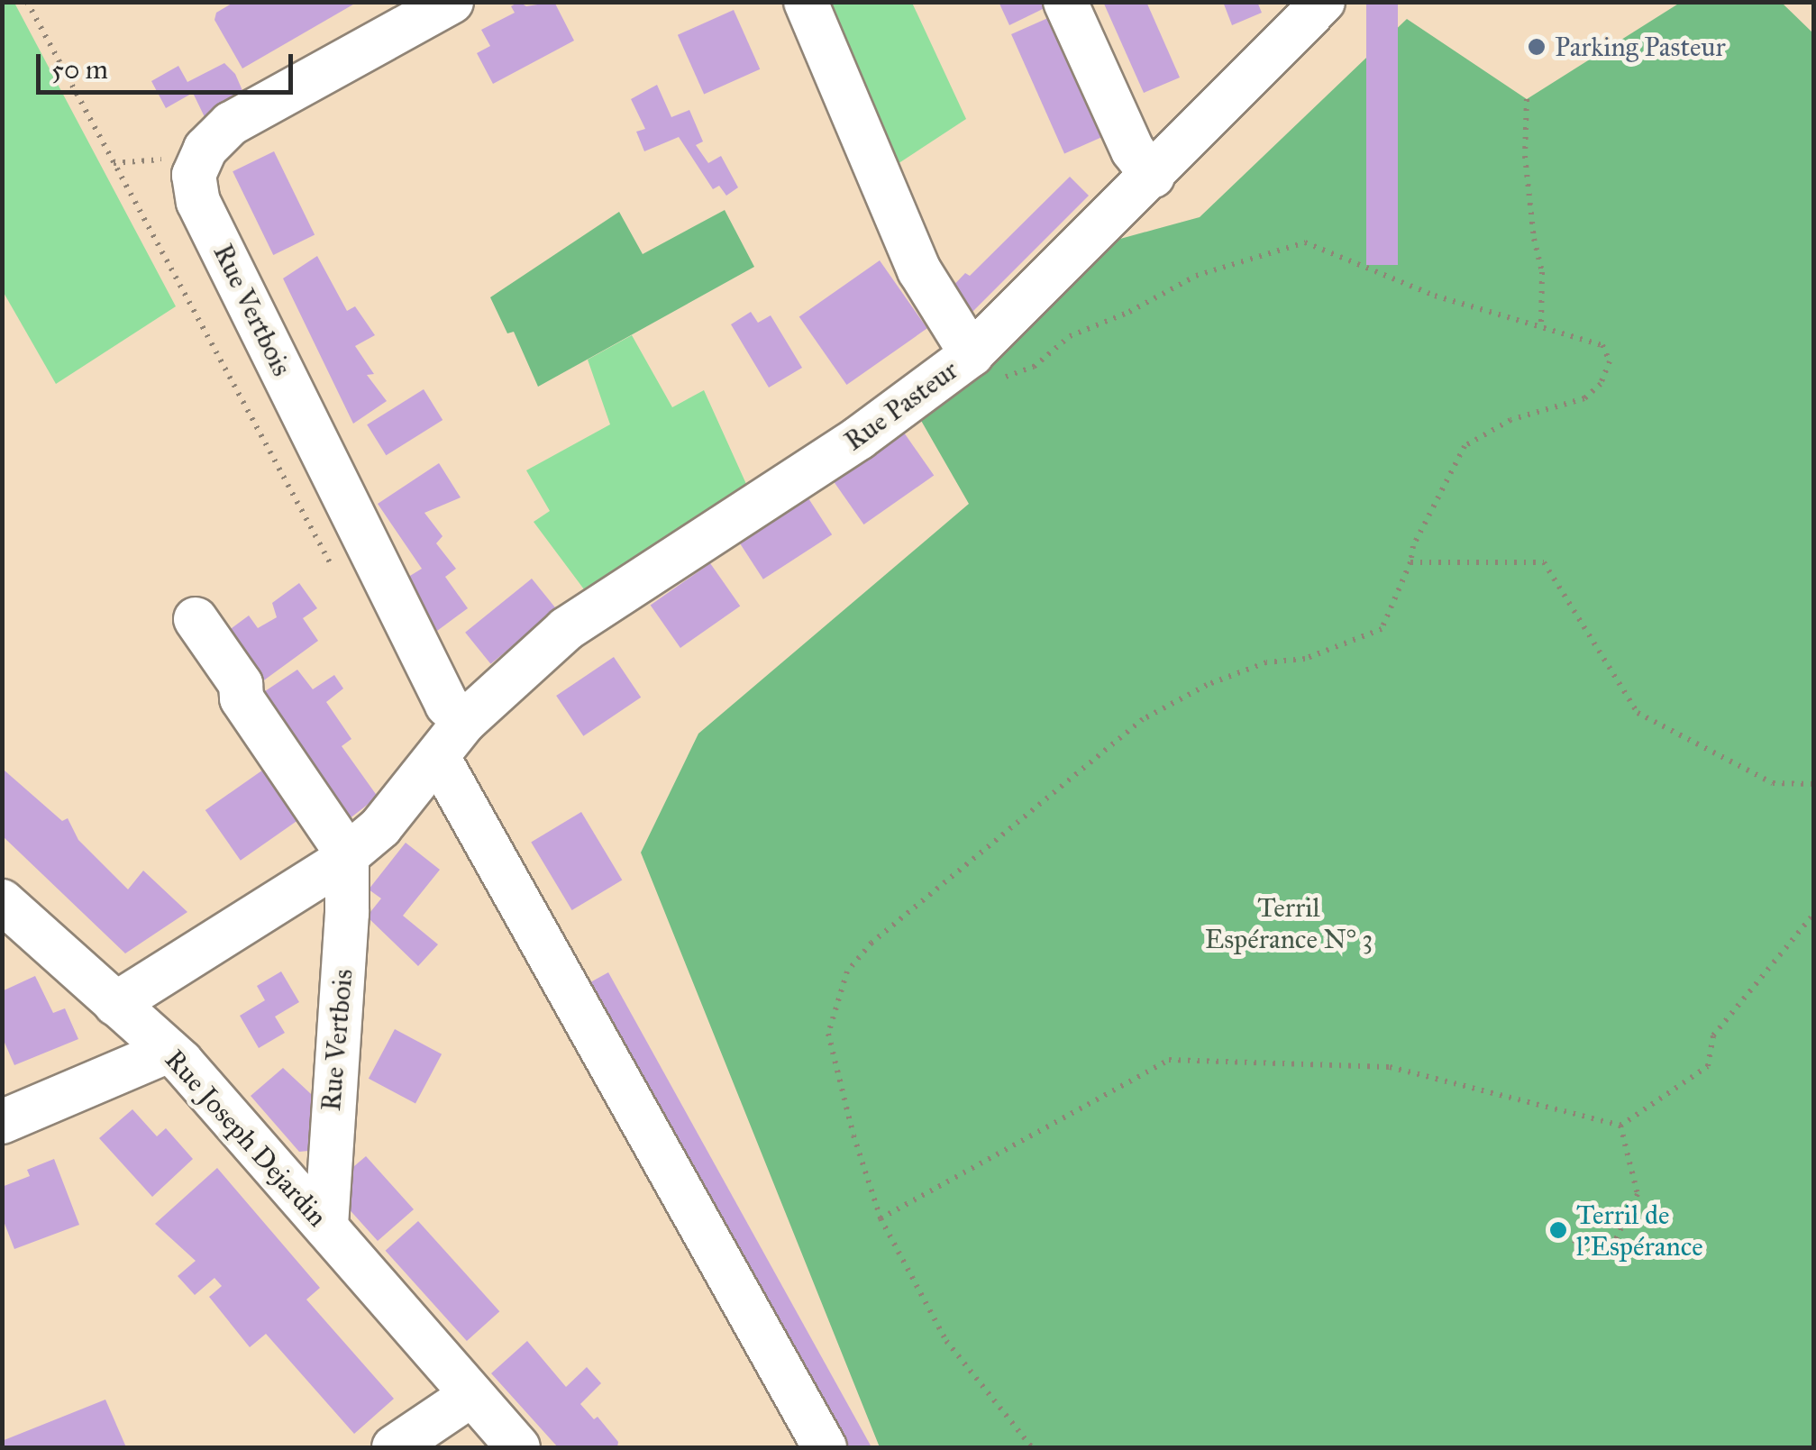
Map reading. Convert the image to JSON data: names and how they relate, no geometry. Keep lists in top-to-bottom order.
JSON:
{
  "streets": {
    "street": ["Rue Vertbois", "Rue Pasteur", "Rue Joseph Dejardin"]
  },
  "crossings": [
    ["Rue Vertbois", "Rue Pasteur"],
    ["Rue Vertbois", "Rue Joseph Dejardin"]
  ],
  "parks": ["Terril Espérance N° 3"],
  "places": ["Parking Pasteur", "Terril de l'Espérance"],
  "scale_bar": "50 m"
}
